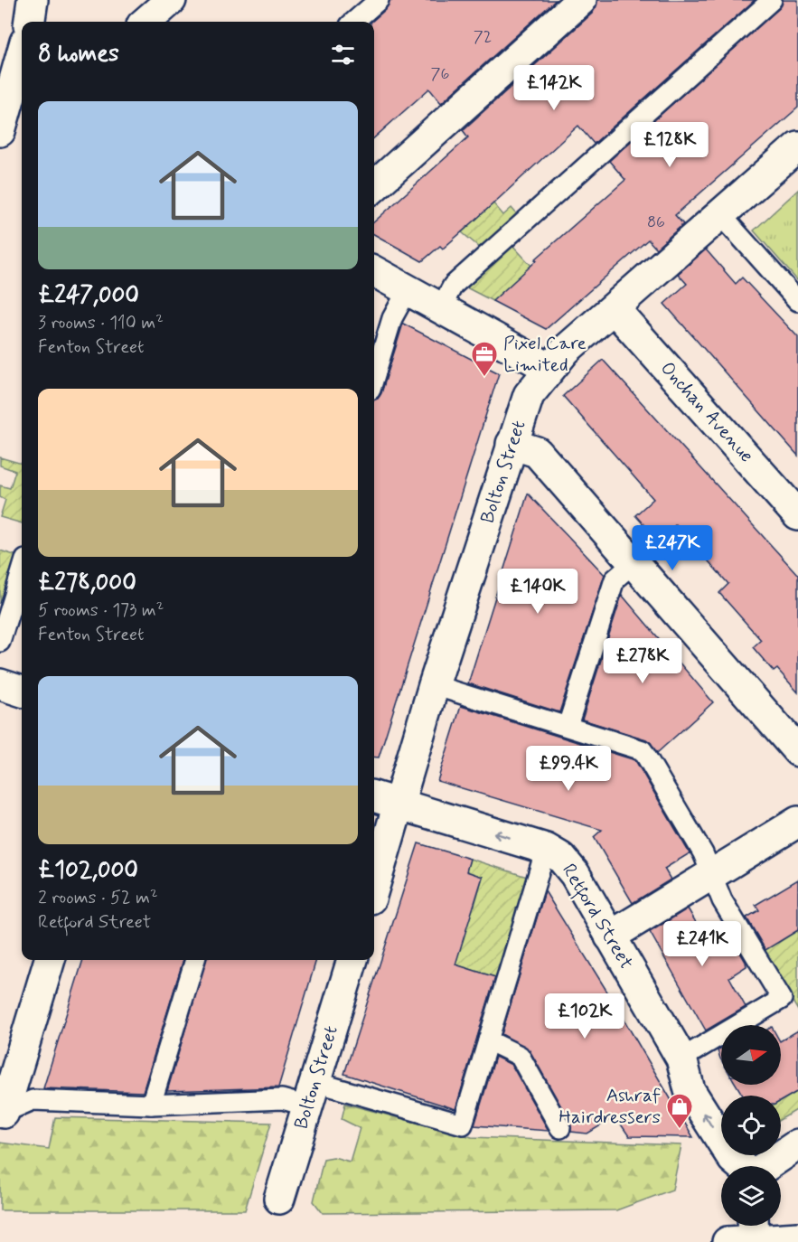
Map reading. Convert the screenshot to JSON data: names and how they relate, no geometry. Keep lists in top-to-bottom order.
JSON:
{
  "streets": {
    "street": ["Onchan Avenue", "Bolton Street", "Retford Street"]
  },
  "crossings": [
    ["Onchan Avenue", "Bolton Street"],
    ["Bolton Street", "Retford Street"]
  ],
  "one_way": ["Retford Street"],
  "places": {
    "office": ["Pixel Care Limited"],
    "shop": ["Ashraf Hairdressers"]
  },
  "house_numbers": ["72", "76", "86"],
  "north": "right",
  "page": {
    "heading": "8 homes",
    "price": [
      "£142K",
      "£128K",
      "£247K",
      "£140K",
      "£278K",
      "£99.4K",
      "£241K",
      "£102K"
    ],
    "list": [
      {
        "name": "£247,000",
        "note": "3 rooms · 110 m² · Fenton Street"
      },
      {
        "name": "£278,000",
        "note": "5 rooms · 173 m² · Fenton Street"
      },
      {
        "name": "£102,000",
        "note": "2 rooms · 52 m² · Retford Street"
      }
    ]
  }
}
